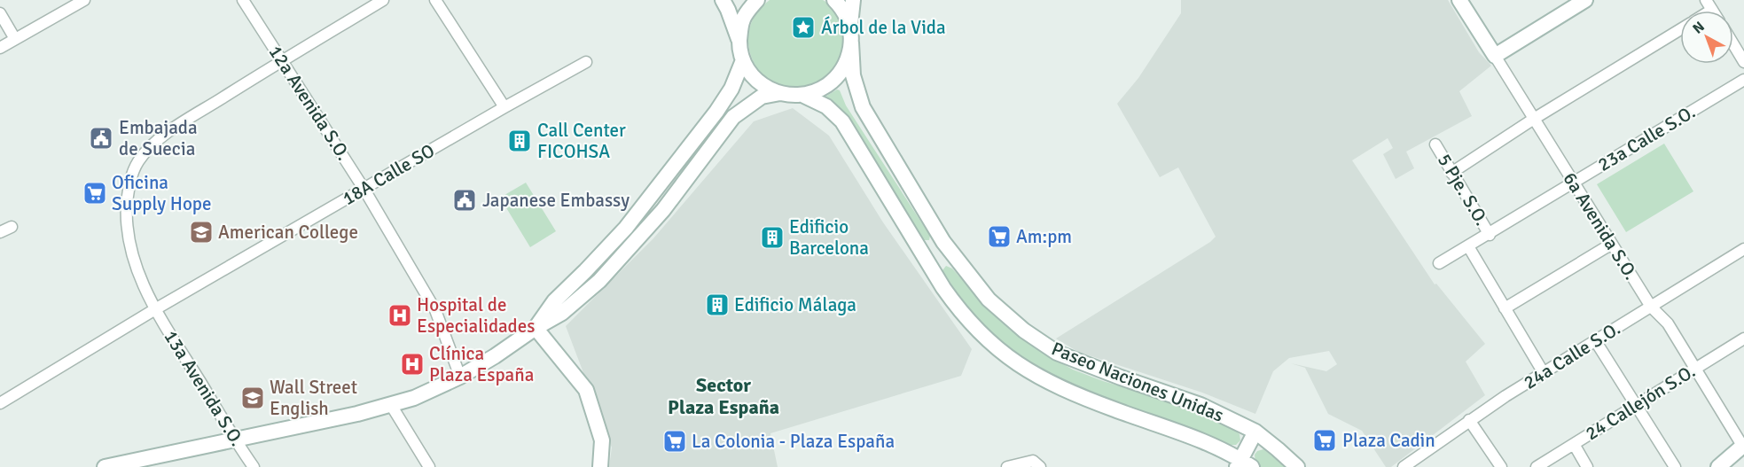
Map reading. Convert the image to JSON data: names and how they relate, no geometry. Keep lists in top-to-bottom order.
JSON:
{
  "streets": {
    "main road": ["6a Avenida S.O.", "Paseo Naciones Unidas"],
    "street": [
      "12a Avenida S.O.",
      "23a Calle S.O.",
      "18A Calle SO",
      "5 Pje. S.O.",
      "24a Calle S.O.",
      "13a Avenida S.O.",
      "24 Callejón S.O."
    ]
  },
  "crossings": [
    ["12a Avenida S.O.", "18A Calle SO"],
    ["12a Avenida S.O.", "13a Avenida S.O."],
    ["23a Calle S.O.", "5 Pje. S.O."],
    ["23a Calle S.O.", "6a Avenida S.O."],
    ["18A Calle SO", "13a Avenida S.O."],
    ["6a Avenida S.O.", "24a Calle S.O."],
    ["6a Avenida S.O.", "24 Callejón S.O."]
  ],
  "districts": ["Sector Plaza España"],
  "places": {
    "place": ["Árbol de la Vida"],
    "public building": ["Embajada de Suecia", "Japanese Embassy"],
    "building": ["Call Center FICOHSA", "Edificio Barcelona", "Edificio Málaga"],
    "supermarket": [
      "Oficina Supply Hope",
      "Am:pm",
      "Plaza Cadin",
      "La Colonia - Plaza España"
    ],
    "school or university": ["American College", "Wall Street English"],
    "hospital": ["Hospital de Especialidades", "Clínica Plaza España"]
  },
  "north": "top left"
}
